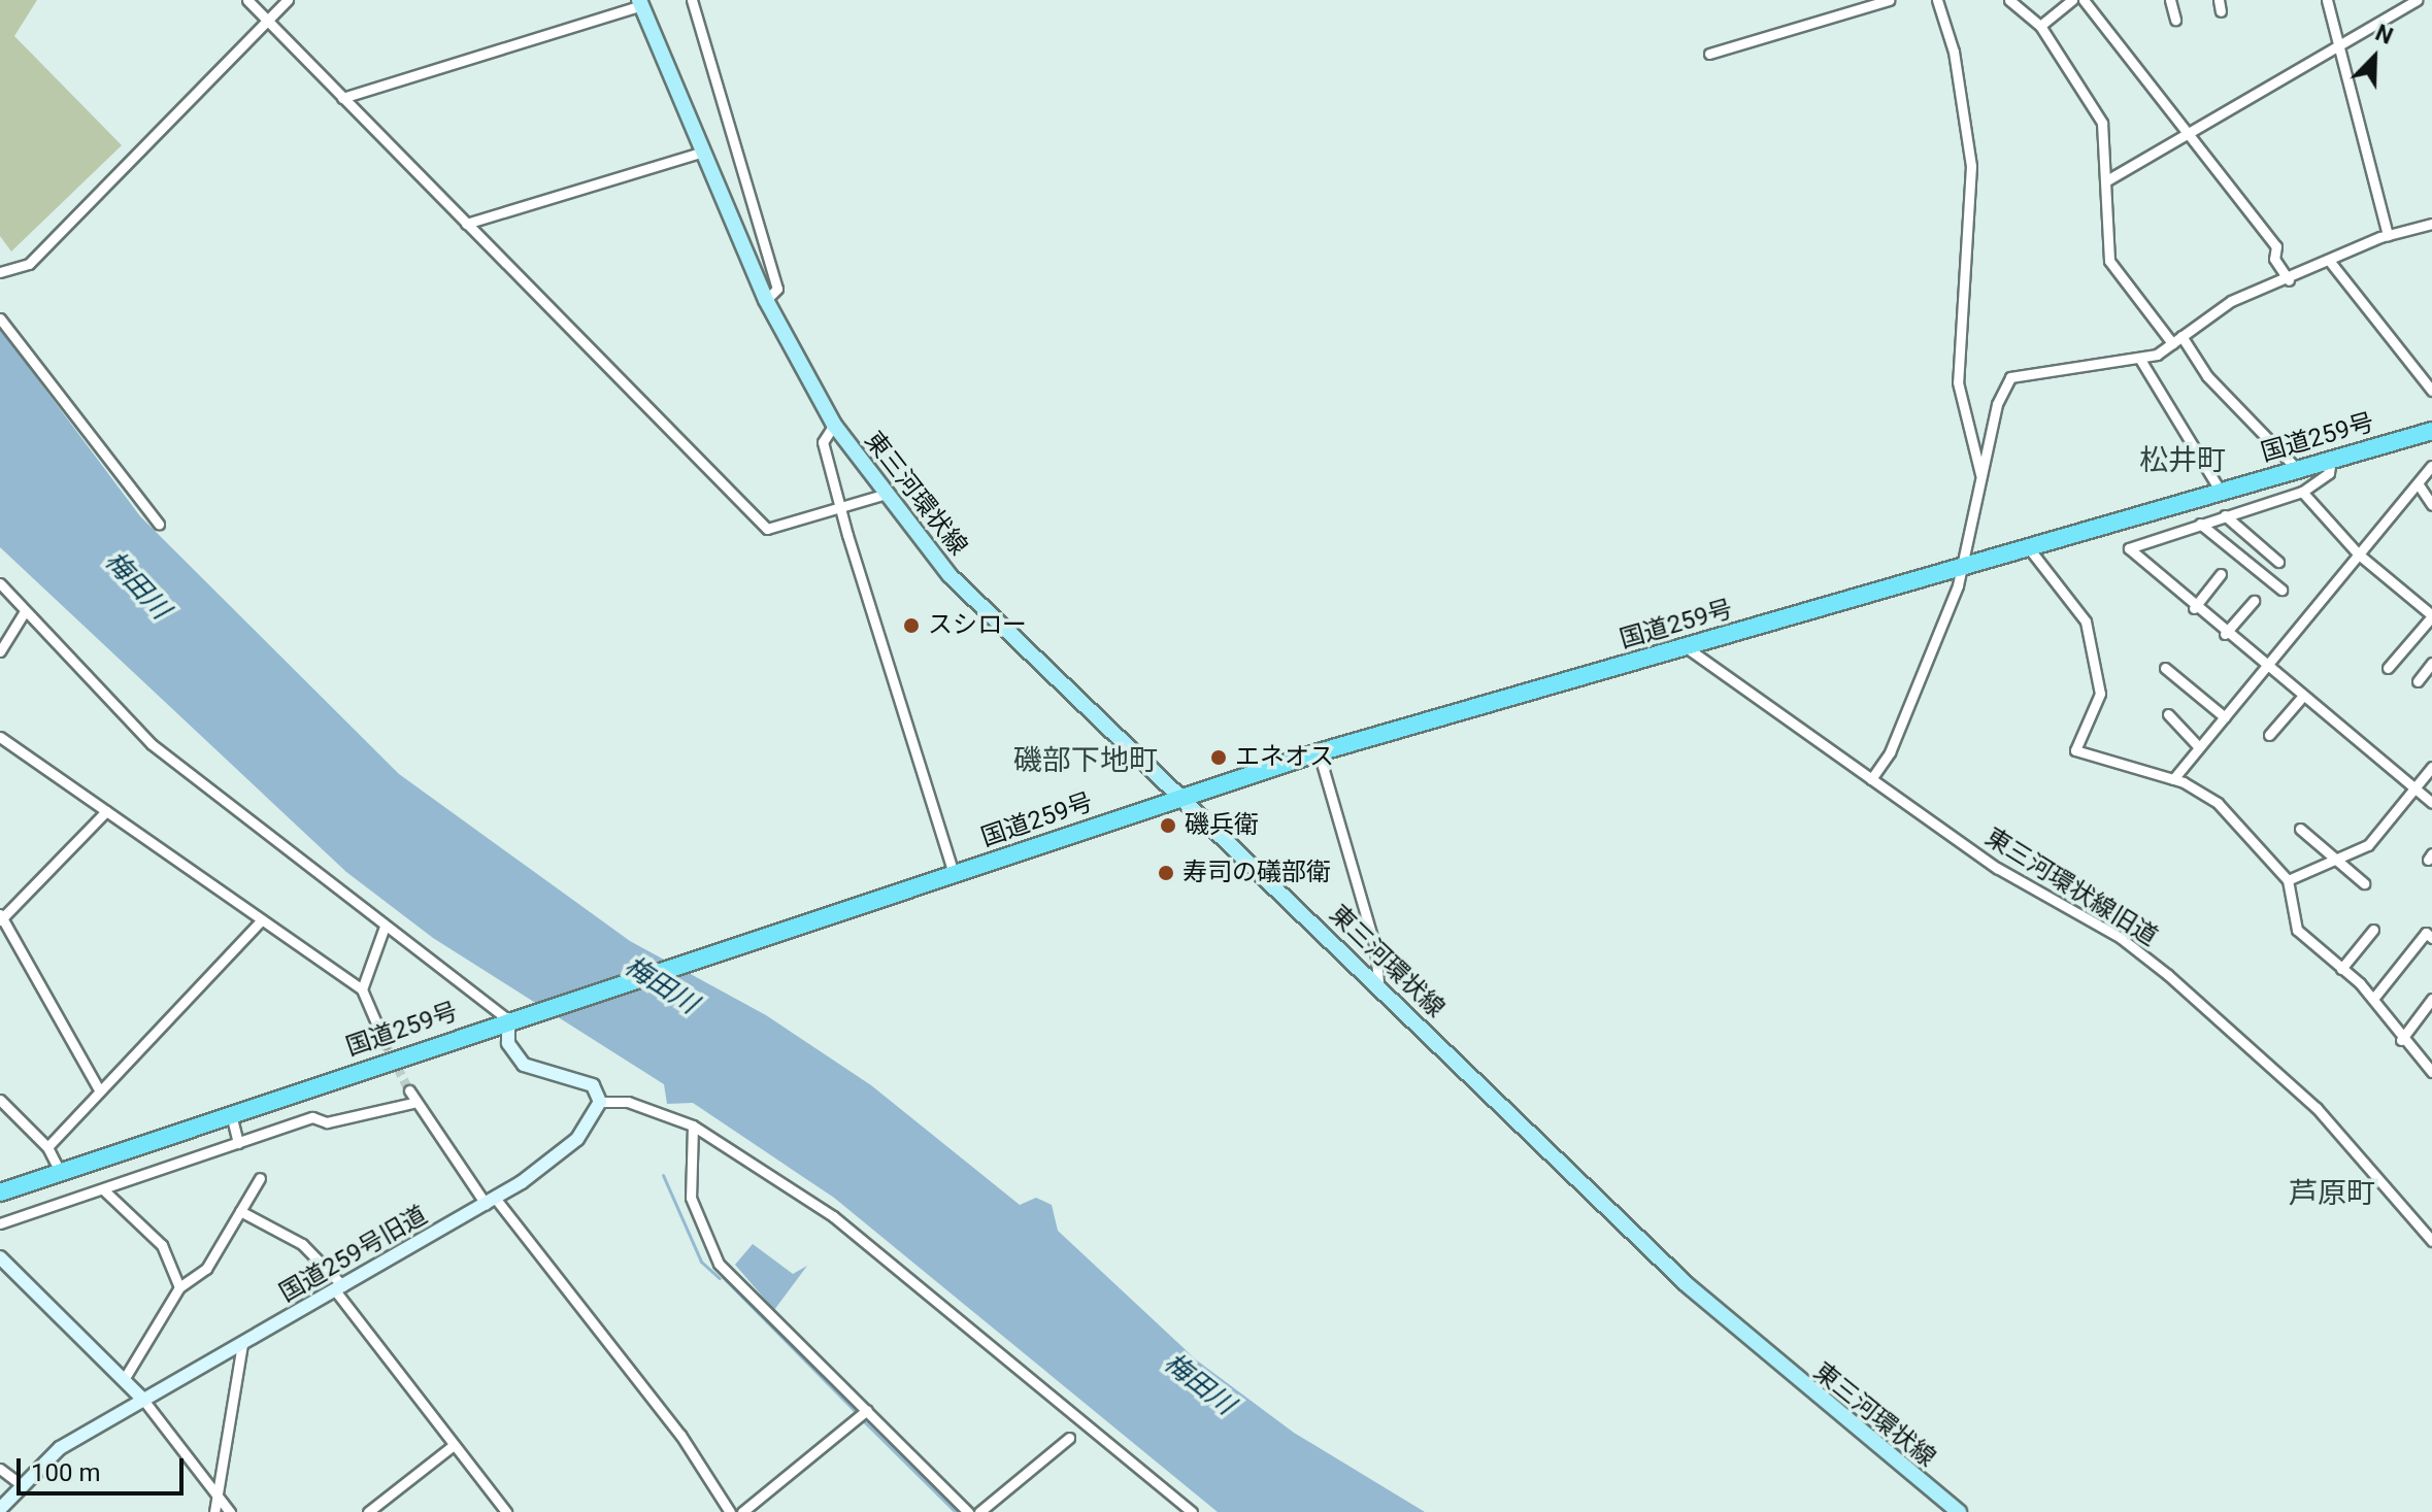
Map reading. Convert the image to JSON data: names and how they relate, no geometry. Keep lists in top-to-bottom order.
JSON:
{
  "streets": {
    "highway": ["国道259号"],
    "main road": ["東三河環状線"],
    "street": ["東三河環状線旧道", "国道259号旧道"]
  },
  "crossings": [
    ["国道259号", "東三河環状線"],
    ["国道259号", "東三河環状線旧道"]
  ],
  "districts": ["松井町", "磯部下地町", "芦原町"],
  "water": ["梅田川"],
  "places": [
    "スシロー",
    "エネオス",
    "磯兵衛",
    "寿司の礒部衛"
  ],
  "scale_bar": "100 m",
  "north": "top right"
}
